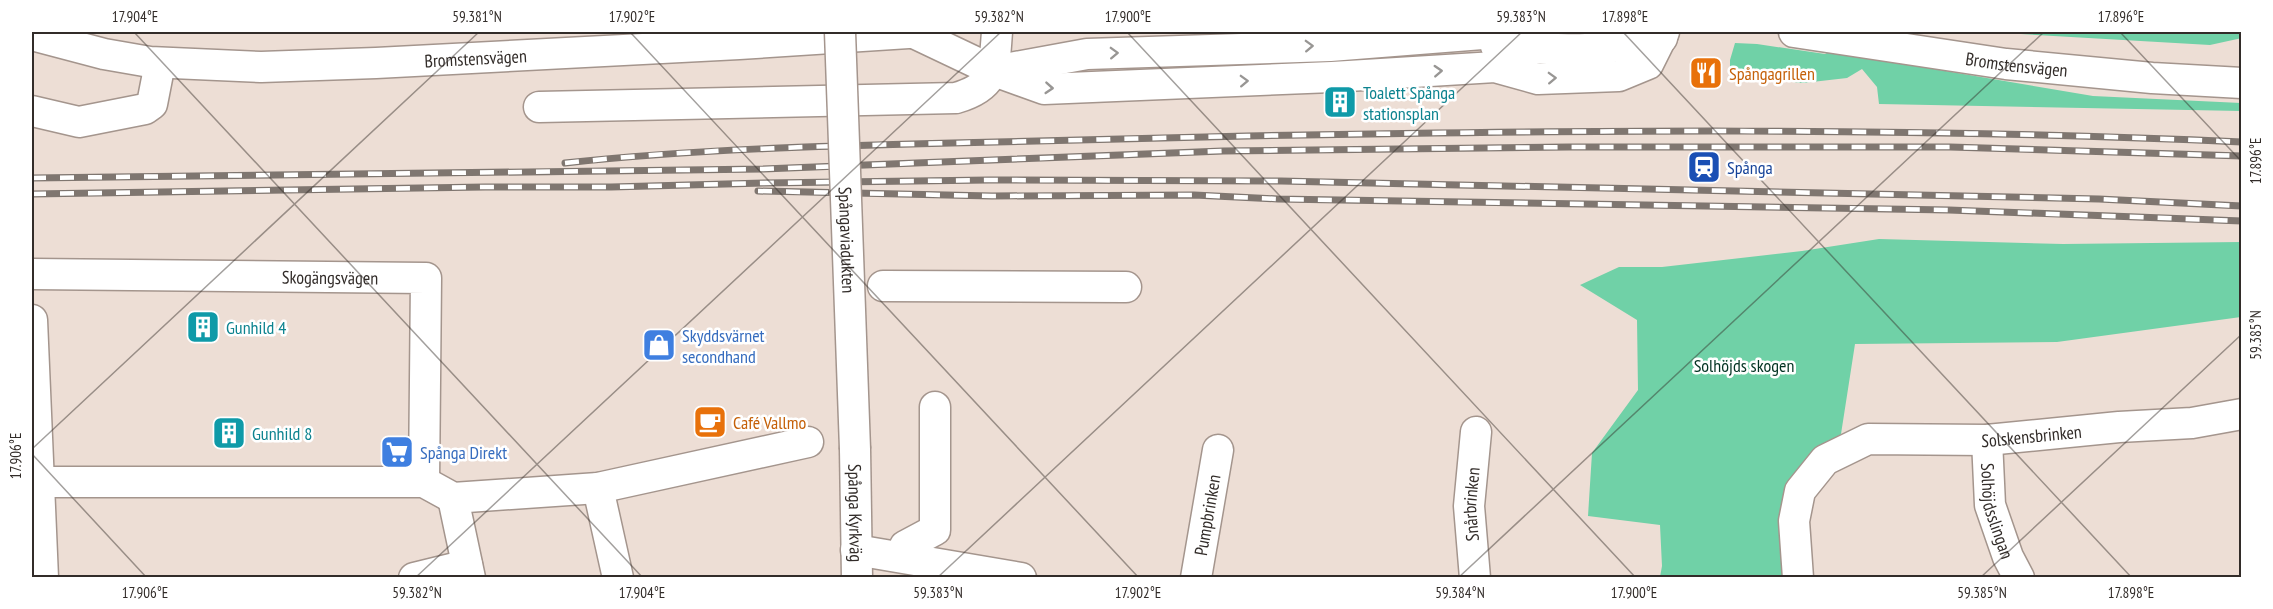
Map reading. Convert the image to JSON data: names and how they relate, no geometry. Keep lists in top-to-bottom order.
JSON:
{
  "streets": {
    "street": [
      "Bromstensvägen",
      "Spångaviadukten",
      "Skogängsvägen",
      "Solskensbrinken",
      "Snårbrinken",
      "Solhöjdsslingan",
      "Spånga Kyrkväg",
      "Pumpbrinken"
    ]
  },
  "crossings": [
    ["Spångaviadukten", "Spånga Kyrkväg"],
    ["Solskensbrinken", "Solhöjdsslingan"]
  ],
  "parks": ["Solhöjds skogen"],
  "places": {
    "restaurant": ["Spångagrillen"],
    "building": ["Toalett Spånga stationsplan", "Gunhild 4", "Gunhild 8"],
    "station": ["Spånga"],
    "shop": ["Skyddsvärnet secondhand"],
    "cafe": ["Café Vallmo"],
    "supermarket": ["Spånga Direkt"]
  },
  "coordinates": [
    "17.904°E",
    "59.381°N",
    "17.902°E",
    "59.382°N",
    "17.900°E",
    "59.383°N",
    "17.898°E",
    "17.896°E",
    "59.385°N",
    "17.906°E",
    "59.384°N"
  ]
}
